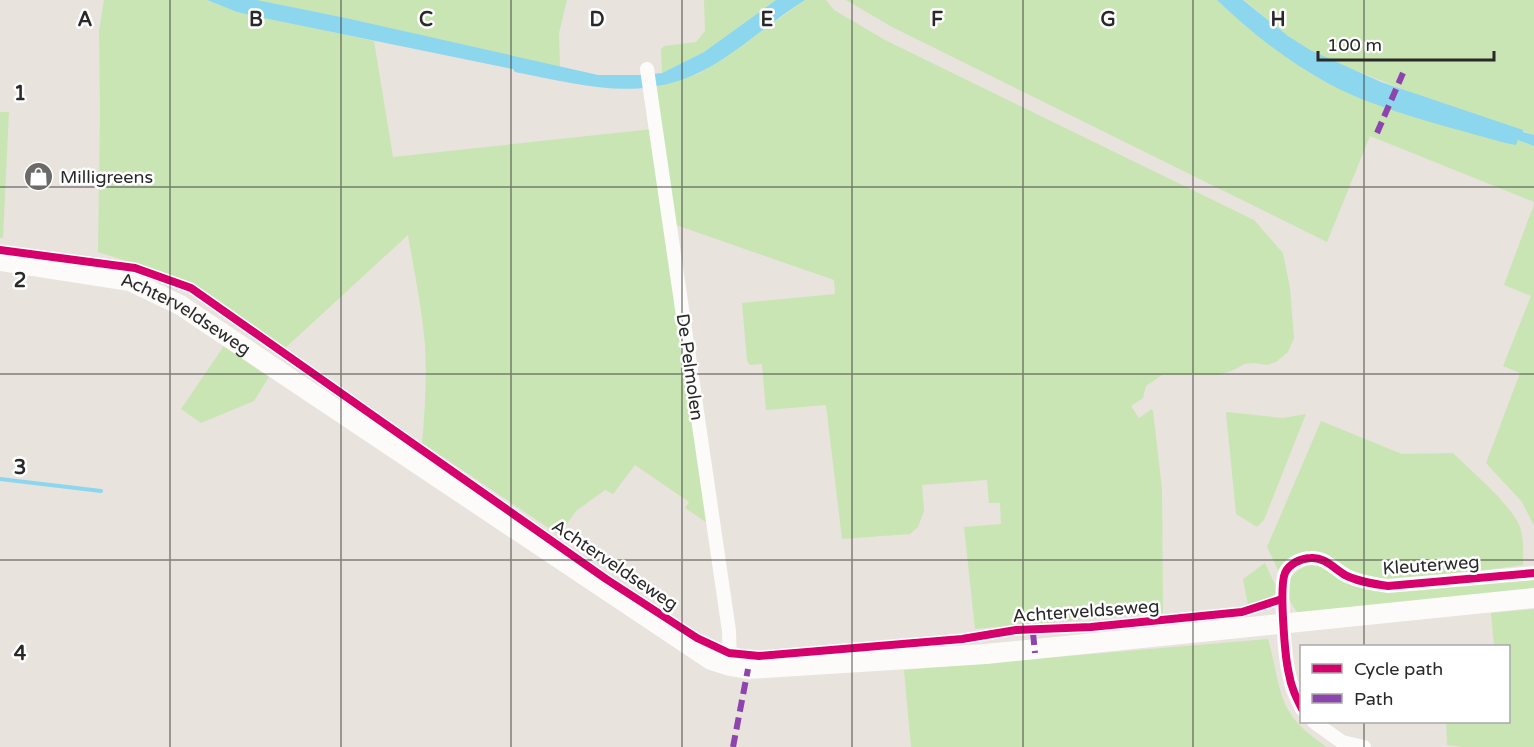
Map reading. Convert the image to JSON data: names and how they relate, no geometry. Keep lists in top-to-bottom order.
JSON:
{
  "streets": {
    "street": ["Achterveldseweg", "De Pelmolen", "Kleuterweg"]
  },
  "crossings": [
    ["Achterveldseweg", "De Pelmolen"],
    ["Achterveldseweg", "Kleuterweg"]
  ],
  "places": {
    "shop": ["Milligreens"]
  },
  "legend": ["Cycle path", "Path"],
  "scale_bar": "100 m",
  "grid": {
    "columns": [
      "A",
      "B",
      "C",
      "D",
      "E",
      "F",
      "G",
      "H"
    ],
    "rows": [
      "1",
      "2",
      "3",
      "4"
    ]
  }
}
